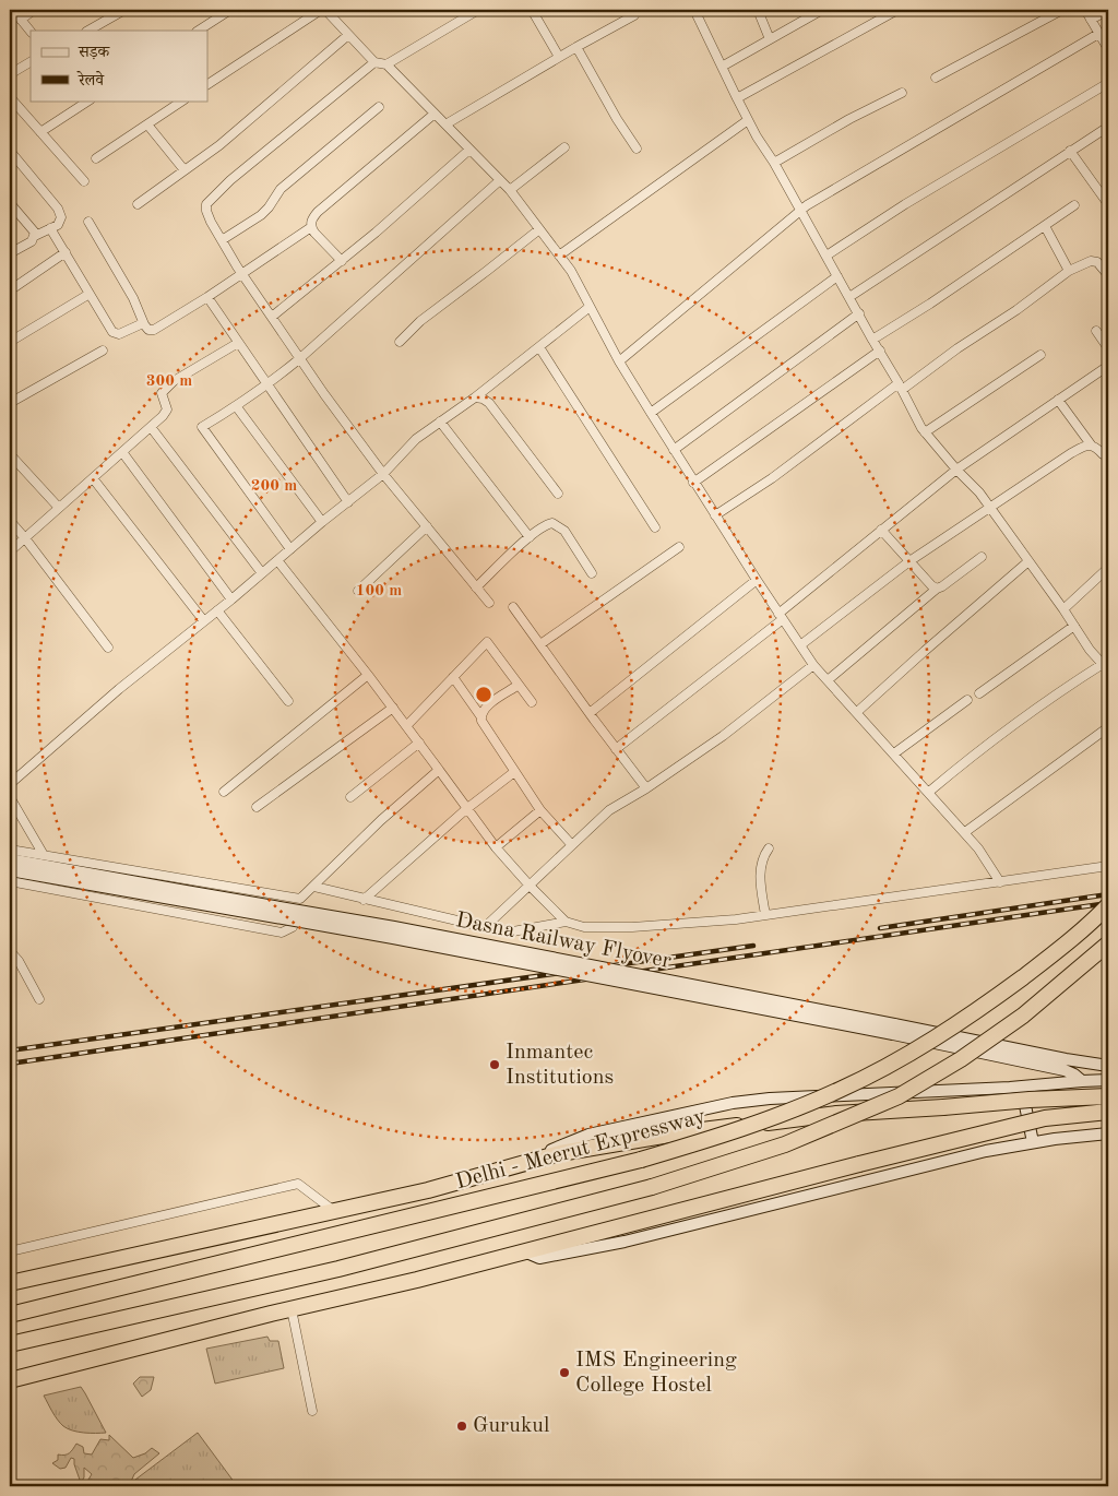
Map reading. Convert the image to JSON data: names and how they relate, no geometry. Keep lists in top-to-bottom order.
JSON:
{
  "streets": {
    "highway": ["Delhi - Meerut Expressway"],
    "main road": ["Dasna Railway Flyover"]
  },
  "places": ["Inmantec Institutions", "IMS Engineering College Hostel", "Gurukul"],
  "legend": ["सड़क", "रेलवे"],
  "rings": ["300 m", "200 m", "100 m"]
}
